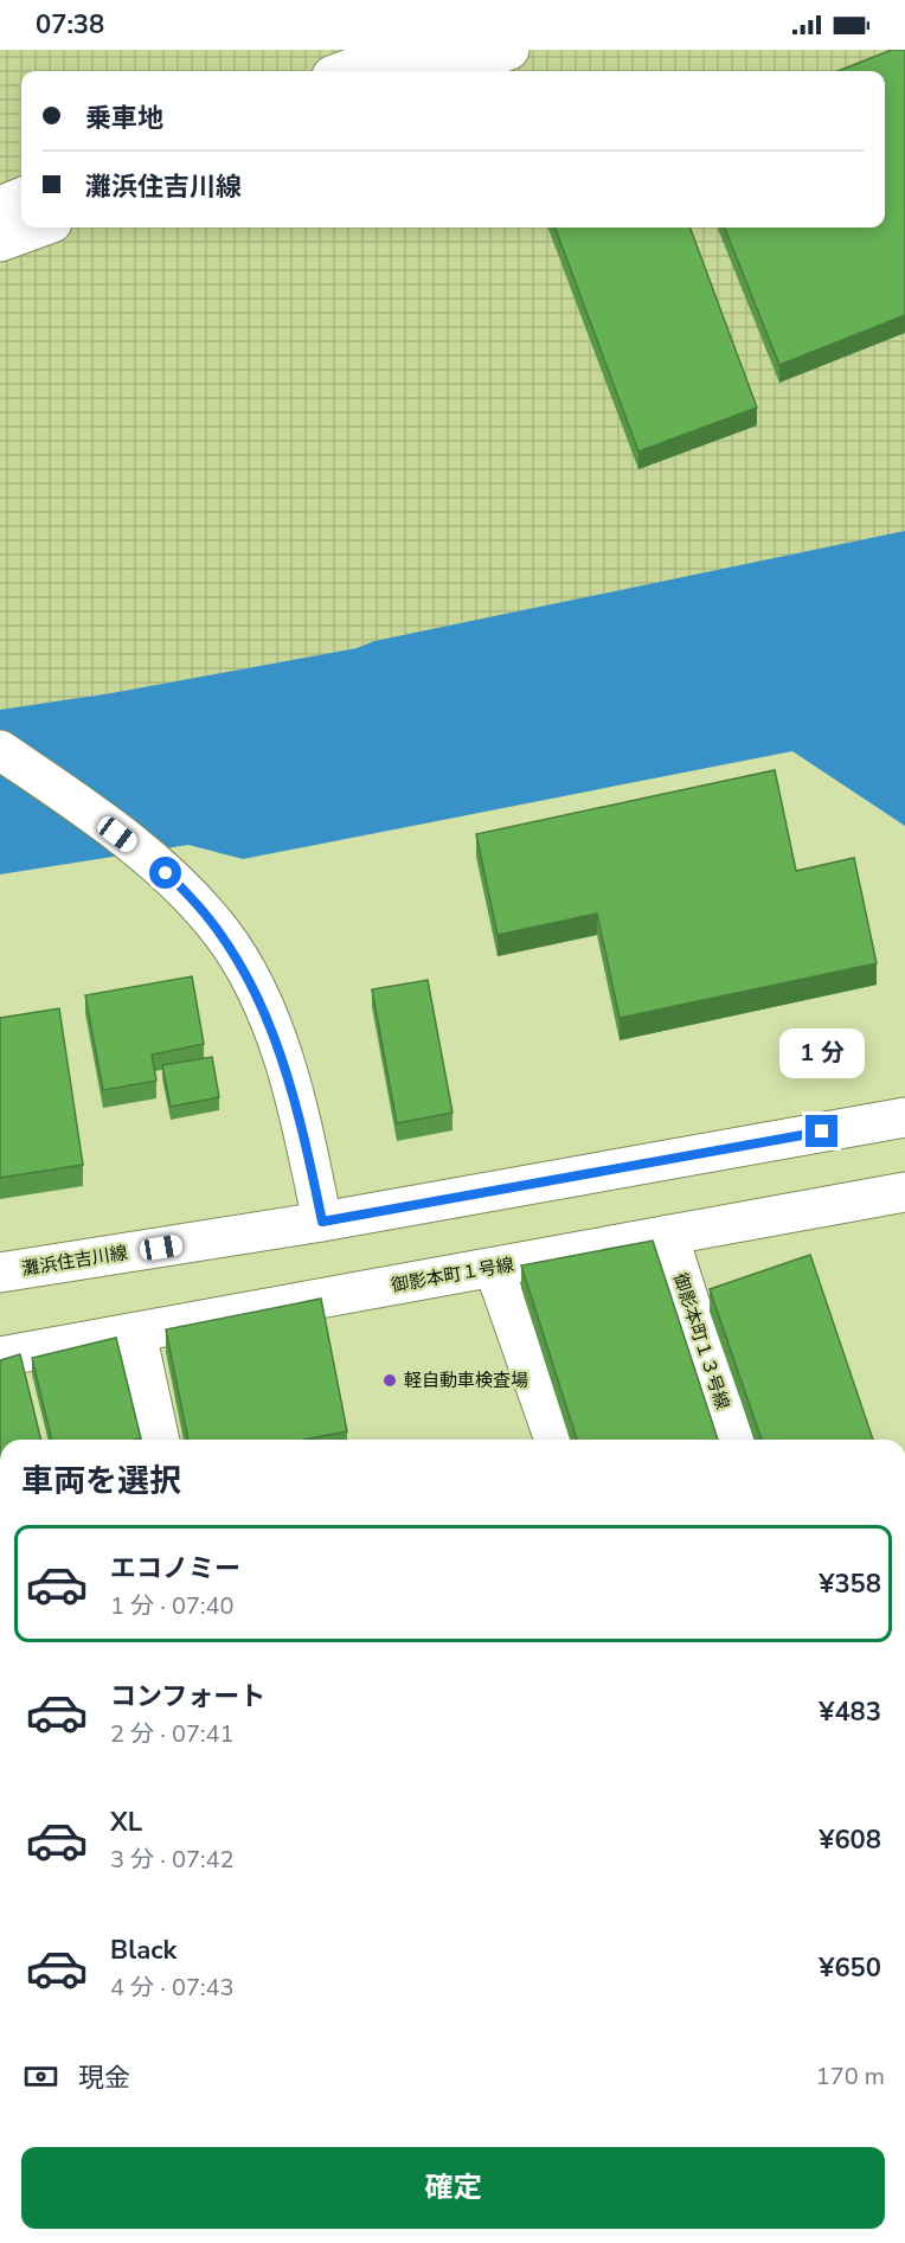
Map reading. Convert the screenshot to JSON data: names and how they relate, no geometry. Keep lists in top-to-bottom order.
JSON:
{
  "streets": {
    "street": ["灘浜住吉川線", "御影本町１号線", "御影本町１３号線"]
  },
  "crossings": [
    ["御影本町１号線", "御影本町１３号線"]
  ],
  "places": ["軽自動車検査場"],
  "page": {
    "status": "07:38",
    "banner": ["乗車地", "灘浜住吉川線"],
    "bubble": "1 分",
    "heading": "車両を選択",
    "list": [
      {
        "name": "エコノミー",
        "note": "1 分 · 07:40",
        "value": "¥358"
      },
      {
        "name": "コンフォート",
        "note": "2 分 · 07:41",
        "value": "¥483"
      },
      {
        "name": "XL",
        "note": "3 分 · 07:42",
        "value": "¥608"
      },
      {
        "name": "Black",
        "note": "4 分 · 07:43",
        "value": "¥650"
      }
    ],
    "pay": ["現金", "170 m"],
    "buttons": "確定"
  }
}
